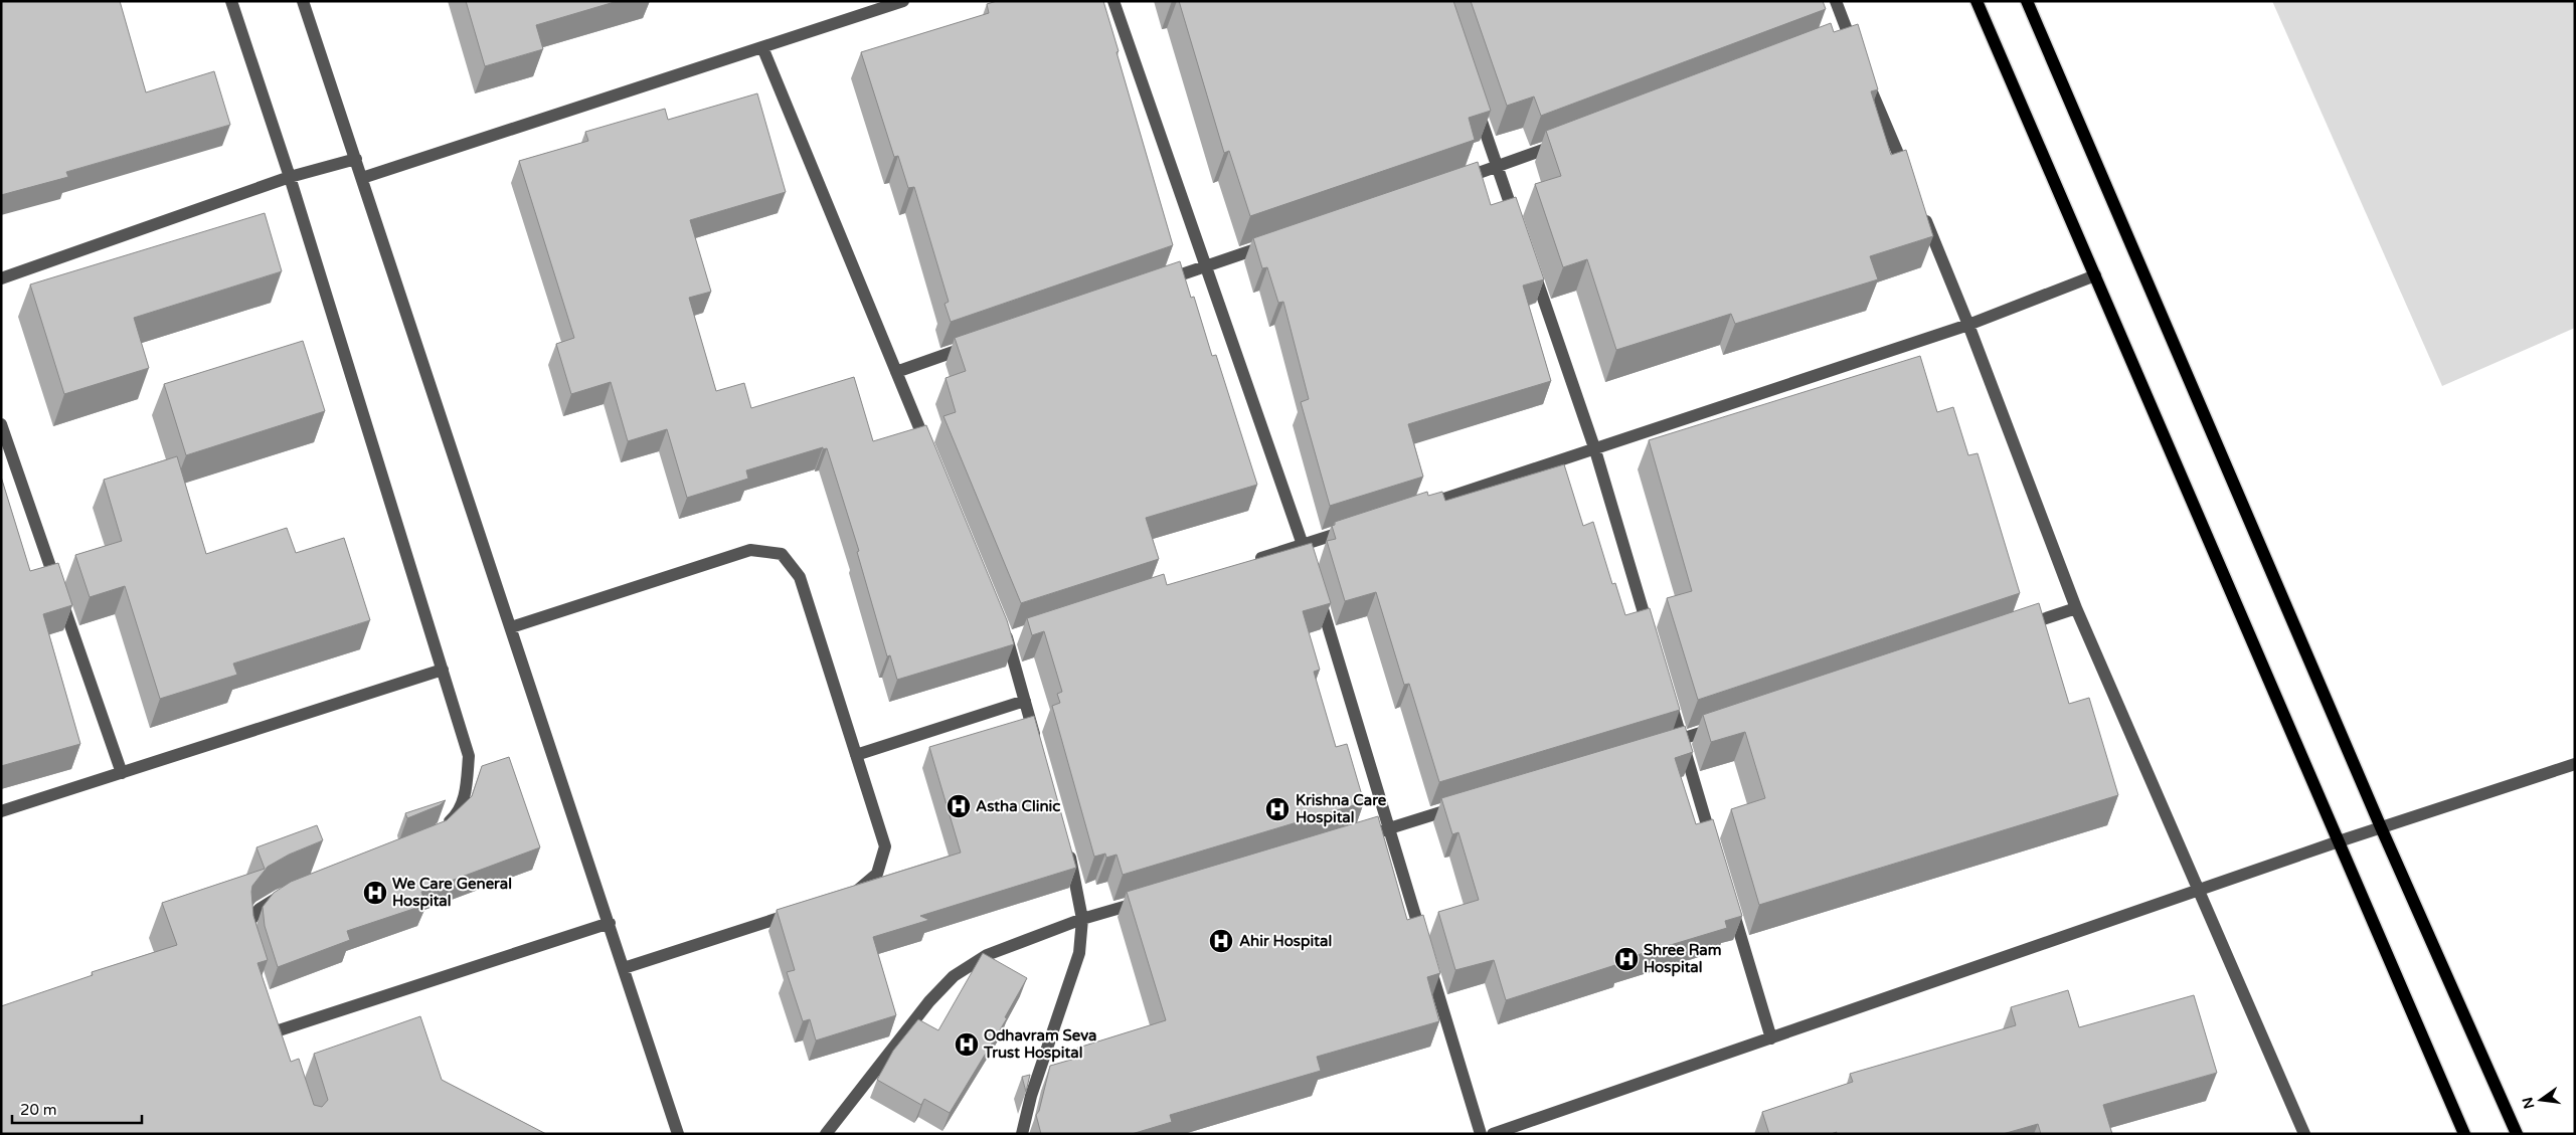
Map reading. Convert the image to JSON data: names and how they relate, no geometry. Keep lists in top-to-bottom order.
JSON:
{
  "places": {
    "hospital": [
      "Astha Clinic",
      "Krishna Care Hospital",
      "We Care General Hospital",
      "Ahir Hospital",
      "Shree Ram Hospital",
      "Odhavram Seva Trust Hospital"
    ]
  },
  "scale_bar": "20 m",
  "north": "left"
}
